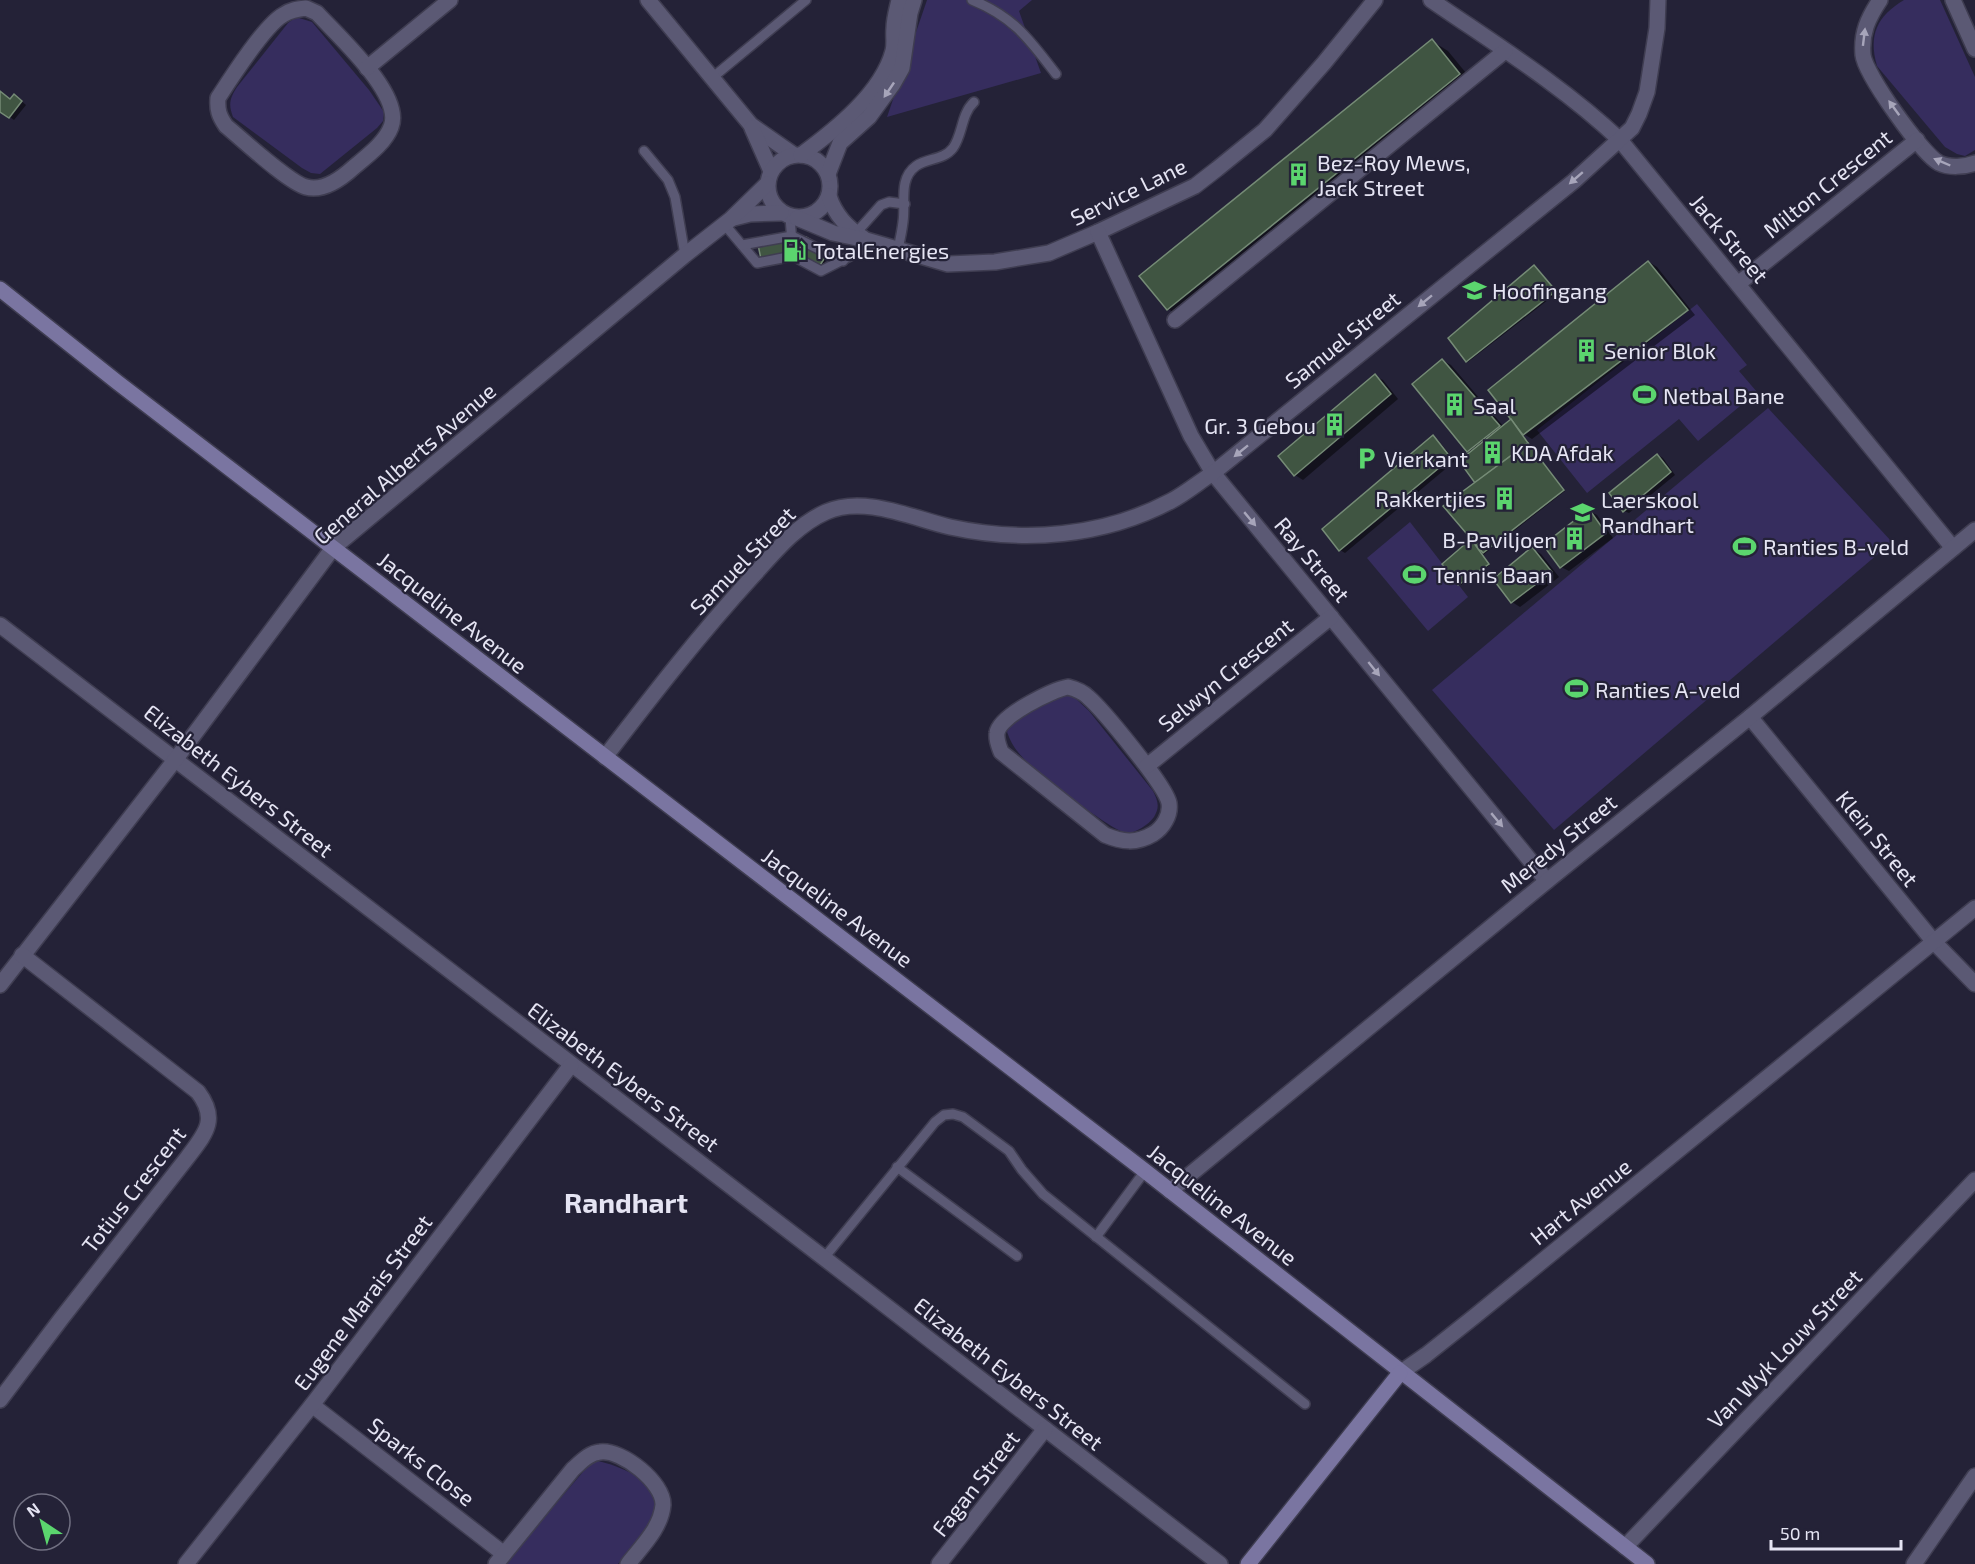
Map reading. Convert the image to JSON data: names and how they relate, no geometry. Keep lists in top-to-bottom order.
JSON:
{
  "streets": {
    "street": [
      "Milton Crescent",
      "Service Lane",
      "Jack Street",
      "Samuel Street",
      "General Alberts Avenue",
      "Ray Street",
      "Jacqueline Avenue",
      "Selwyn Crescent",
      "Elizabeth Eybers Street",
      "Klein Street",
      "Meredy Street",
      "Totius Crescent",
      "Hart Avenue",
      "Eugene Marais Street",
      "Van Wyk Louw Street",
      "Sparks Close",
      "Fagan Street"
    ]
  },
  "crossings": [
    ["Milton Crescent", "Jack Street"],
    ["Service Lane", "General Alberts Avenue"],
    ["Service Lane", "Ray Street"],
    ["Jack Street", "Samuel Street"],
    ["Jack Street", "Meredy Street"],
    ["Samuel Street", "Ray Street"],
    ["Samuel Street", "Jacqueline Avenue"],
    ["General Alberts Avenue", "Jacqueline Avenue"],
    ["General Alberts Avenue", "Elizabeth Eybers Street"],
    ["General Alberts Avenue", "Totius Crescent"],
    ["Ray Street", "Selwyn Crescent"],
    ["Ray Street", "Meredy Street"],
    ["Jacqueline Avenue", "Meredy Street"],
    ["Jacqueline Avenue", "Hart Avenue"],
    ["Jacqueline Avenue", "Van Wyk Louw Street"],
    ["Elizabeth Eybers Street", "Eugene Marais Street"],
    ["Elizabeth Eybers Street", "Fagan Street"],
    ["Klein Street", "Meredy Street"],
    ["Klein Street", "Hart Avenue"],
    ["Eugene Marais Street", "Sparks Close"]
  ],
  "one_way": ["Milton Crescent", "Samuel Street", "Ray Street"],
  "districts": ["Randhart"],
  "places": {
    "building": [
      "Bez-Roy Mews, Jack Street",
      "Senior Blok",
      "Saal",
      "Gr. 3 Gebou",
      "KDA Afdak",
      "Rakkertjies",
      "B-Paviljoen"
    ],
    "fuel station": ["TotalEnergies"],
    "school or university": ["Hoofingang", "Laerskool Randhart"],
    "sports": [
      "Netbal Bane",
      "Ranties B-veld",
      "Tennis Baan",
      "Ranties A-veld"
    ],
    "parking": ["Vierkant"]
  },
  "scale_bar": "50 m",
  "north": "top left"
}
